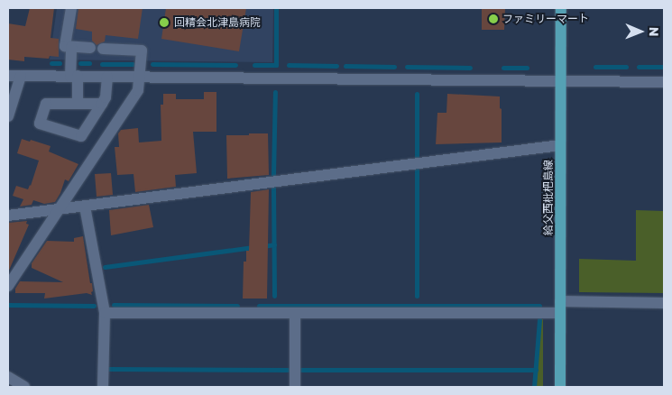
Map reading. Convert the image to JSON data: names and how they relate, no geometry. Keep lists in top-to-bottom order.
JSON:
{
  "streets": {
    "main road": ["給父西枇杷島線"]
  },
  "places": ["ファミリーマート", "回精会北津島病院"],
  "north": "right"
}
